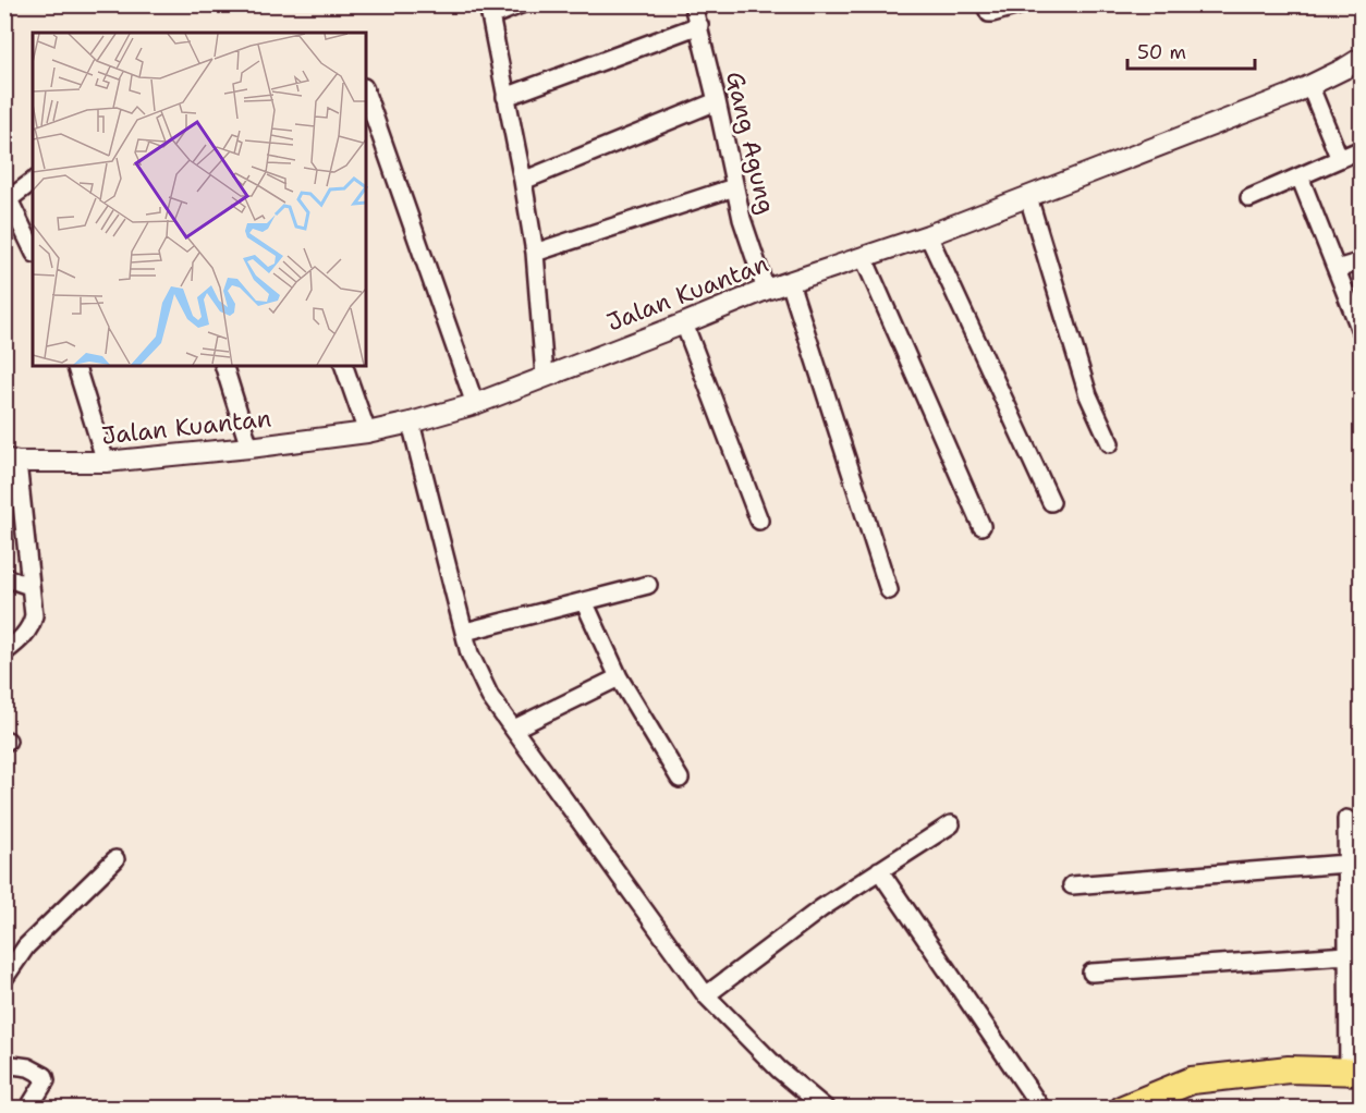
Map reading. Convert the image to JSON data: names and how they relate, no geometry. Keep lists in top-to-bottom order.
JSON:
{
  "streets": {
    "street": ["Gang Agung", "Jalan Kuantan"]
  },
  "crossings": [
    ["Gang Agung", "Jalan Kuantan"]
  ],
  "scale_bar": "50 m"
}
